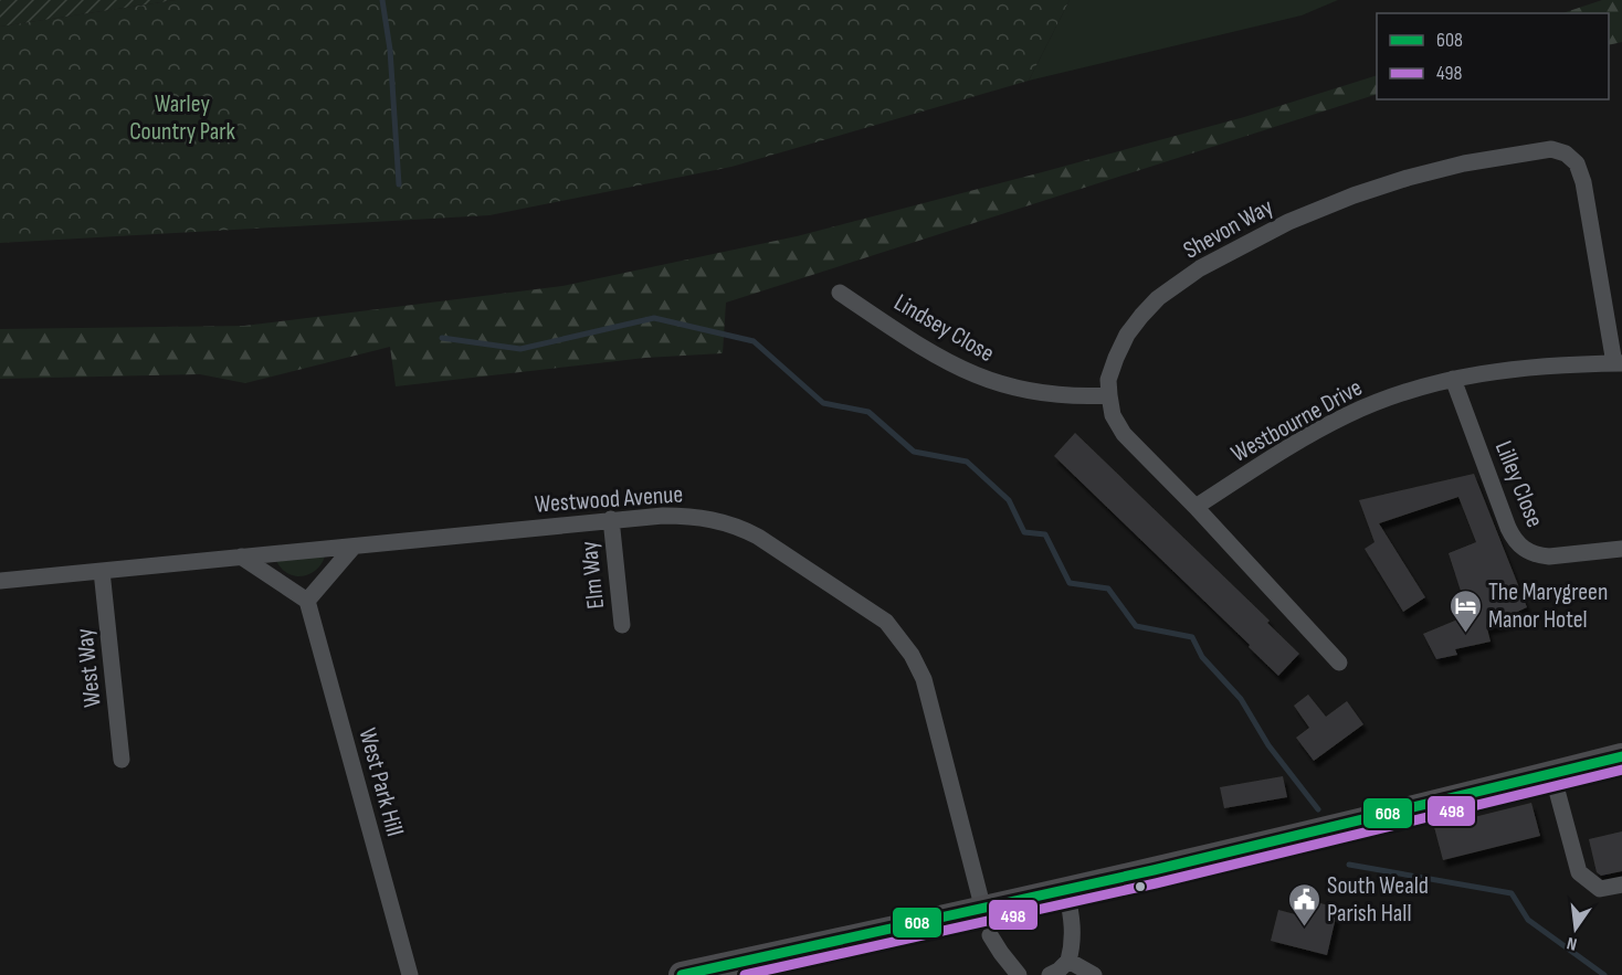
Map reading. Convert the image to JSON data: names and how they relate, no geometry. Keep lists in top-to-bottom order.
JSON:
{
  "streets": {
    "street": [
      "Shevon Way",
      "Lindsey Close",
      "Westbourne Drive",
      "Lilley Close",
      "Westwood Avenue",
      "Elm Way",
      "West Way",
      "West Park Hill"
    ]
  },
  "crossings": [
    ["Shevon Way", "Lindsey Close"],
    ["Shevon Way", "Westbourne Drive"],
    ["Westbourne Drive", "Lilley Close"],
    ["Westwood Avenue", "Elm Way"],
    ["Westwood Avenue", "West Way"]
  ],
  "parks": ["Warley Country Park"],
  "places": {
    "hotel": ["The Marygreen Manor Hotel"],
    "public building": ["South Weald Parish Hall"]
  },
  "lines": ["transit line 608", "transit line 498"],
  "legend": ["608", "498"],
  "north": "bottom"
}
